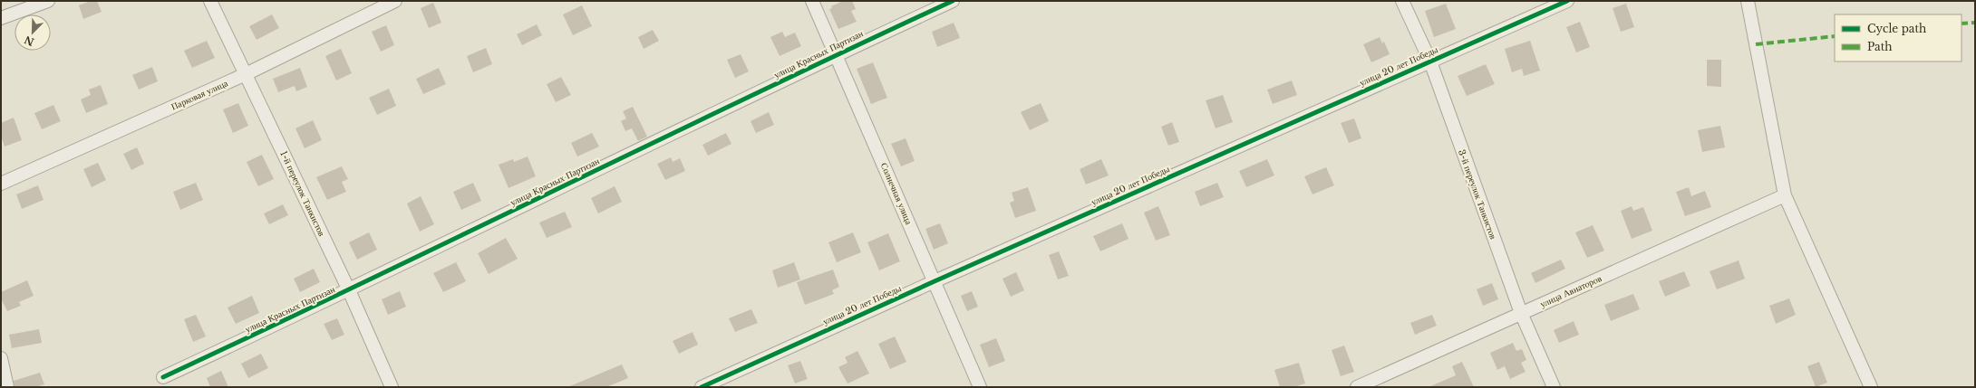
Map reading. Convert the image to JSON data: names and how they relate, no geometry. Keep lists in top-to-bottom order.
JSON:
{
  "streets": {
    "street": [
      "улица Красных Партизан",
      "улица 20 лет Победы",
      "Парковая улица",
      "1-й переулок Танкистов",
      "Солнечная улица",
      "3-й переулок Танкистов",
      "улица Авиаторов"
    ]
  },
  "crossings": [
    ["улица Красных Партизан", "1-й переулок Танкистов"],
    ["улица Красных Партизан", "Солнечная улица"],
    ["улица 20 лет Победы", "Солнечная улица"],
    ["улица 20 лет Победы", "3-й переулок Танкистов"],
    ["Парковая улица", "1-й переулок Танкистов"],
    ["3-й переулок Танкистов", "улица Авиаторов"]
  ],
  "legend": ["Cycle path", "Path"],
  "north": "bottom left"
}
